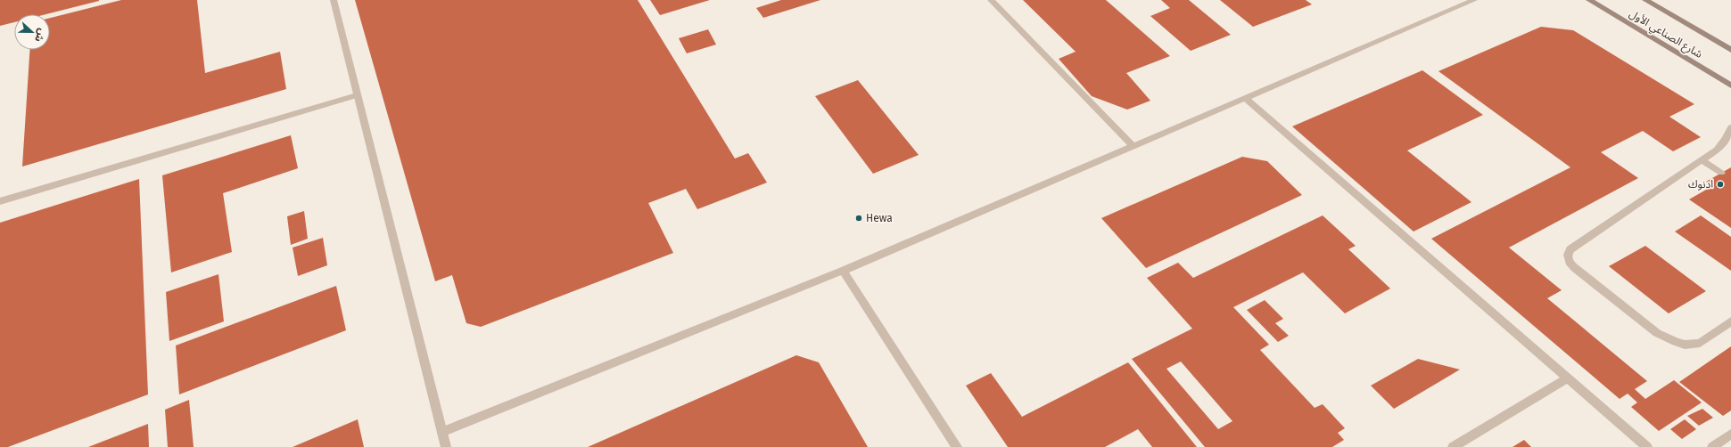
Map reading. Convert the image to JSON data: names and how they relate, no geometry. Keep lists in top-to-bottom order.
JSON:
{
  "streets": {
    "main road": ["شارع الصناعي الأول"]
  },
  "places": ["ادنوك", "Hewa"],
  "north": "right"
}
